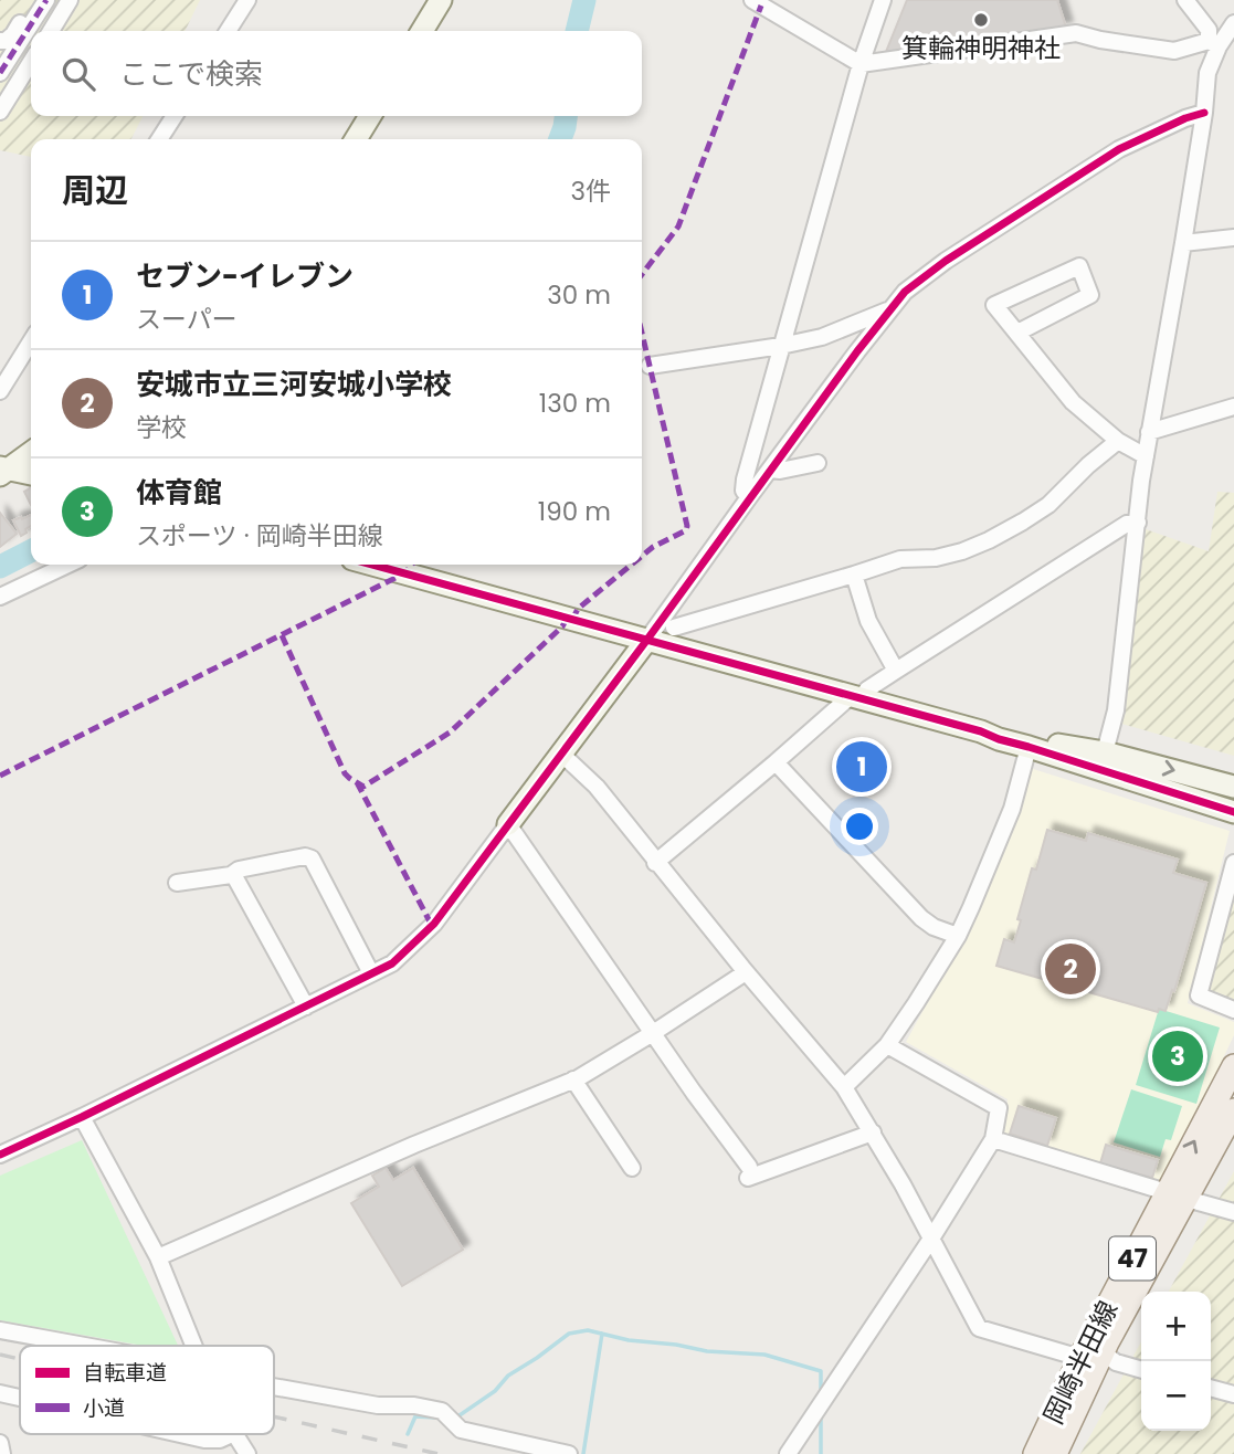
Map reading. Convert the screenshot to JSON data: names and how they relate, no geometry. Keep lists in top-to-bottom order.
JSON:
{
  "streets": {
    "main road": ["47", "岡崎半田線"]
  },
  "places": ["箕輪神明神社"],
  "legend": ["自転車道", "小道"],
  "page": {
    "search": "ここで検索",
    "heading": ["周辺", "3件"],
    "list": [
      {
        "mark": "1",
        "name": "セブン-イレブン",
        "note": "スーパー",
        "value": "30 m"
      },
      {
        "mark": "2",
        "name": "安城市立三河安城小学校",
        "note": "学校",
        "value": "130 m"
      },
      {
        "mark": "3",
        "name": "体育館",
        "note": "スポーツ · 岡崎半田線",
        "value": "190 m"
      }
    ],
    "pins": ["1", "2", "3"],
    "map_buttons": ["+", "−"]
  }
}
